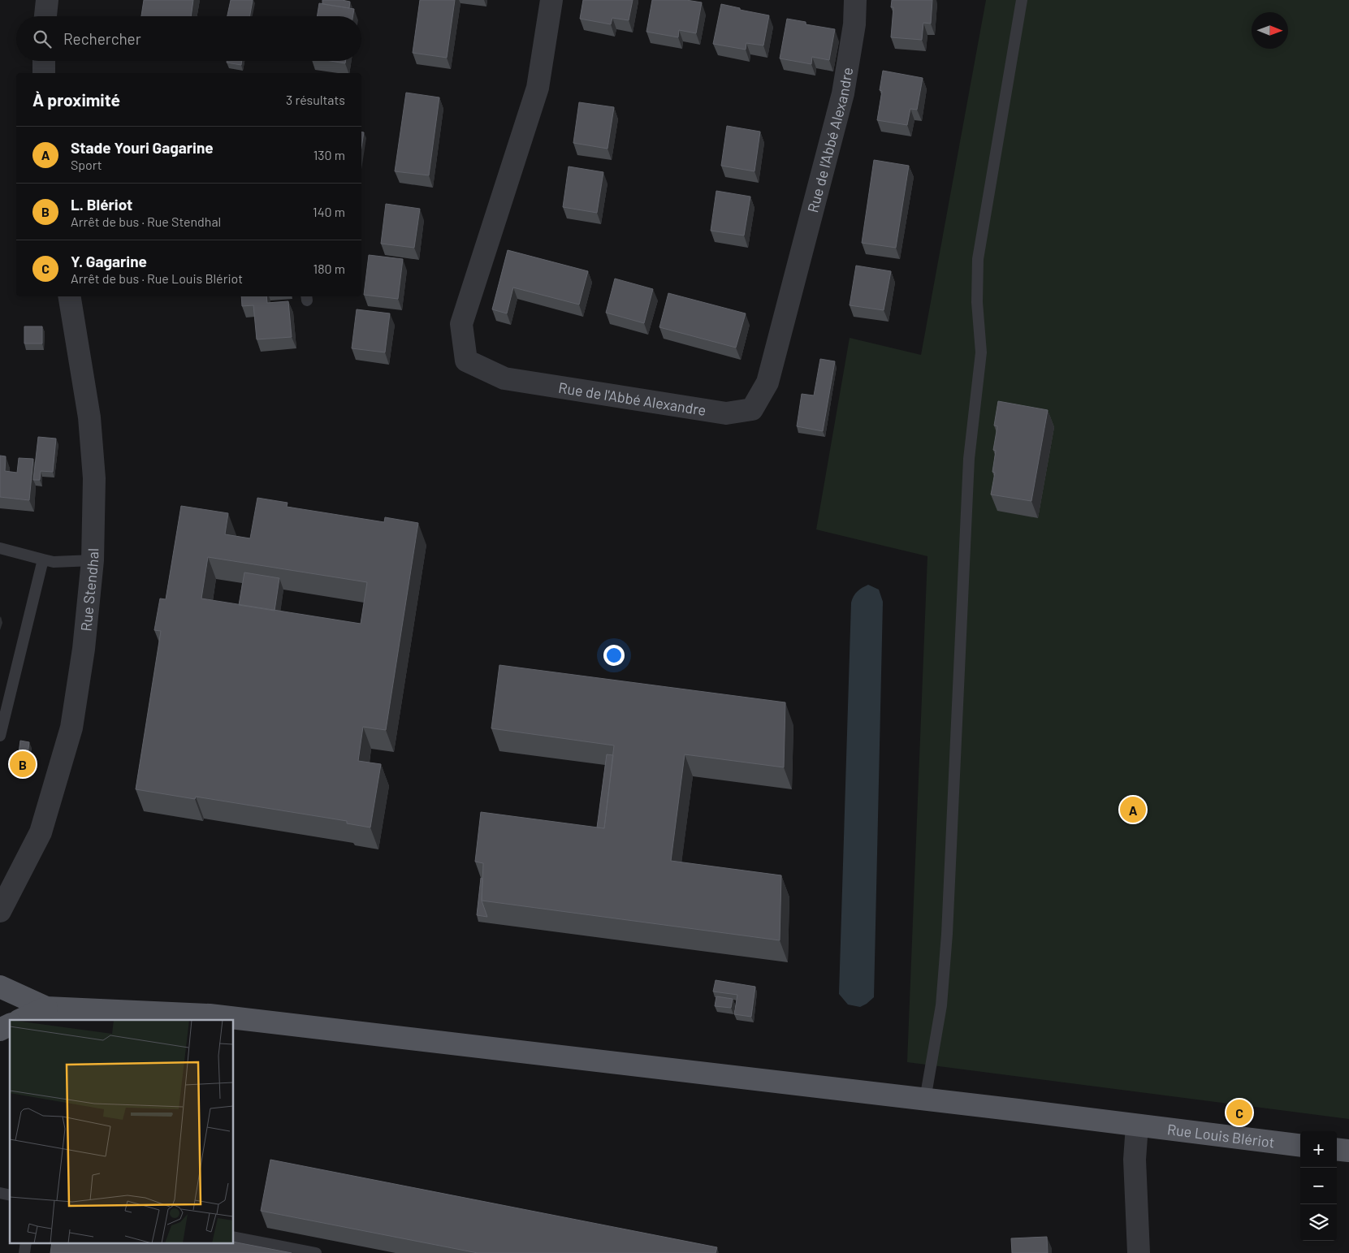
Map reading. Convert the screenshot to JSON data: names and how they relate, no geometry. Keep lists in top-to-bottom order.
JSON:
{
  "streets": {
    "main road": ["Rue Louis Blériot"],
    "street": ["Rue de l'Abbé Alexandre", "Rue Stendhal"]
  },
  "north": "right",
  "page": {
    "search": "Rechercher",
    "heading": ["À proximité", "3 résultats"],
    "list": [
      {
        "mark": "A",
        "name": "Stade Youri Gagarine",
        "note": "Sport",
        "value": "130 m"
      },
      {
        "mark": "B",
        "name": "L. Blériot",
        "note": "Arrêt de bus · Rue Stendhal",
        "value": "140 m"
      },
      {
        "mark": "C",
        "name": "Y. Gagarine",
        "note": "Arrêt de bus · Rue Louis Blériot",
        "value": "180 m"
      }
    ],
    "pins": ["B", "A", "C"],
    "map_buttons": ["+", "−"]
  }
}
